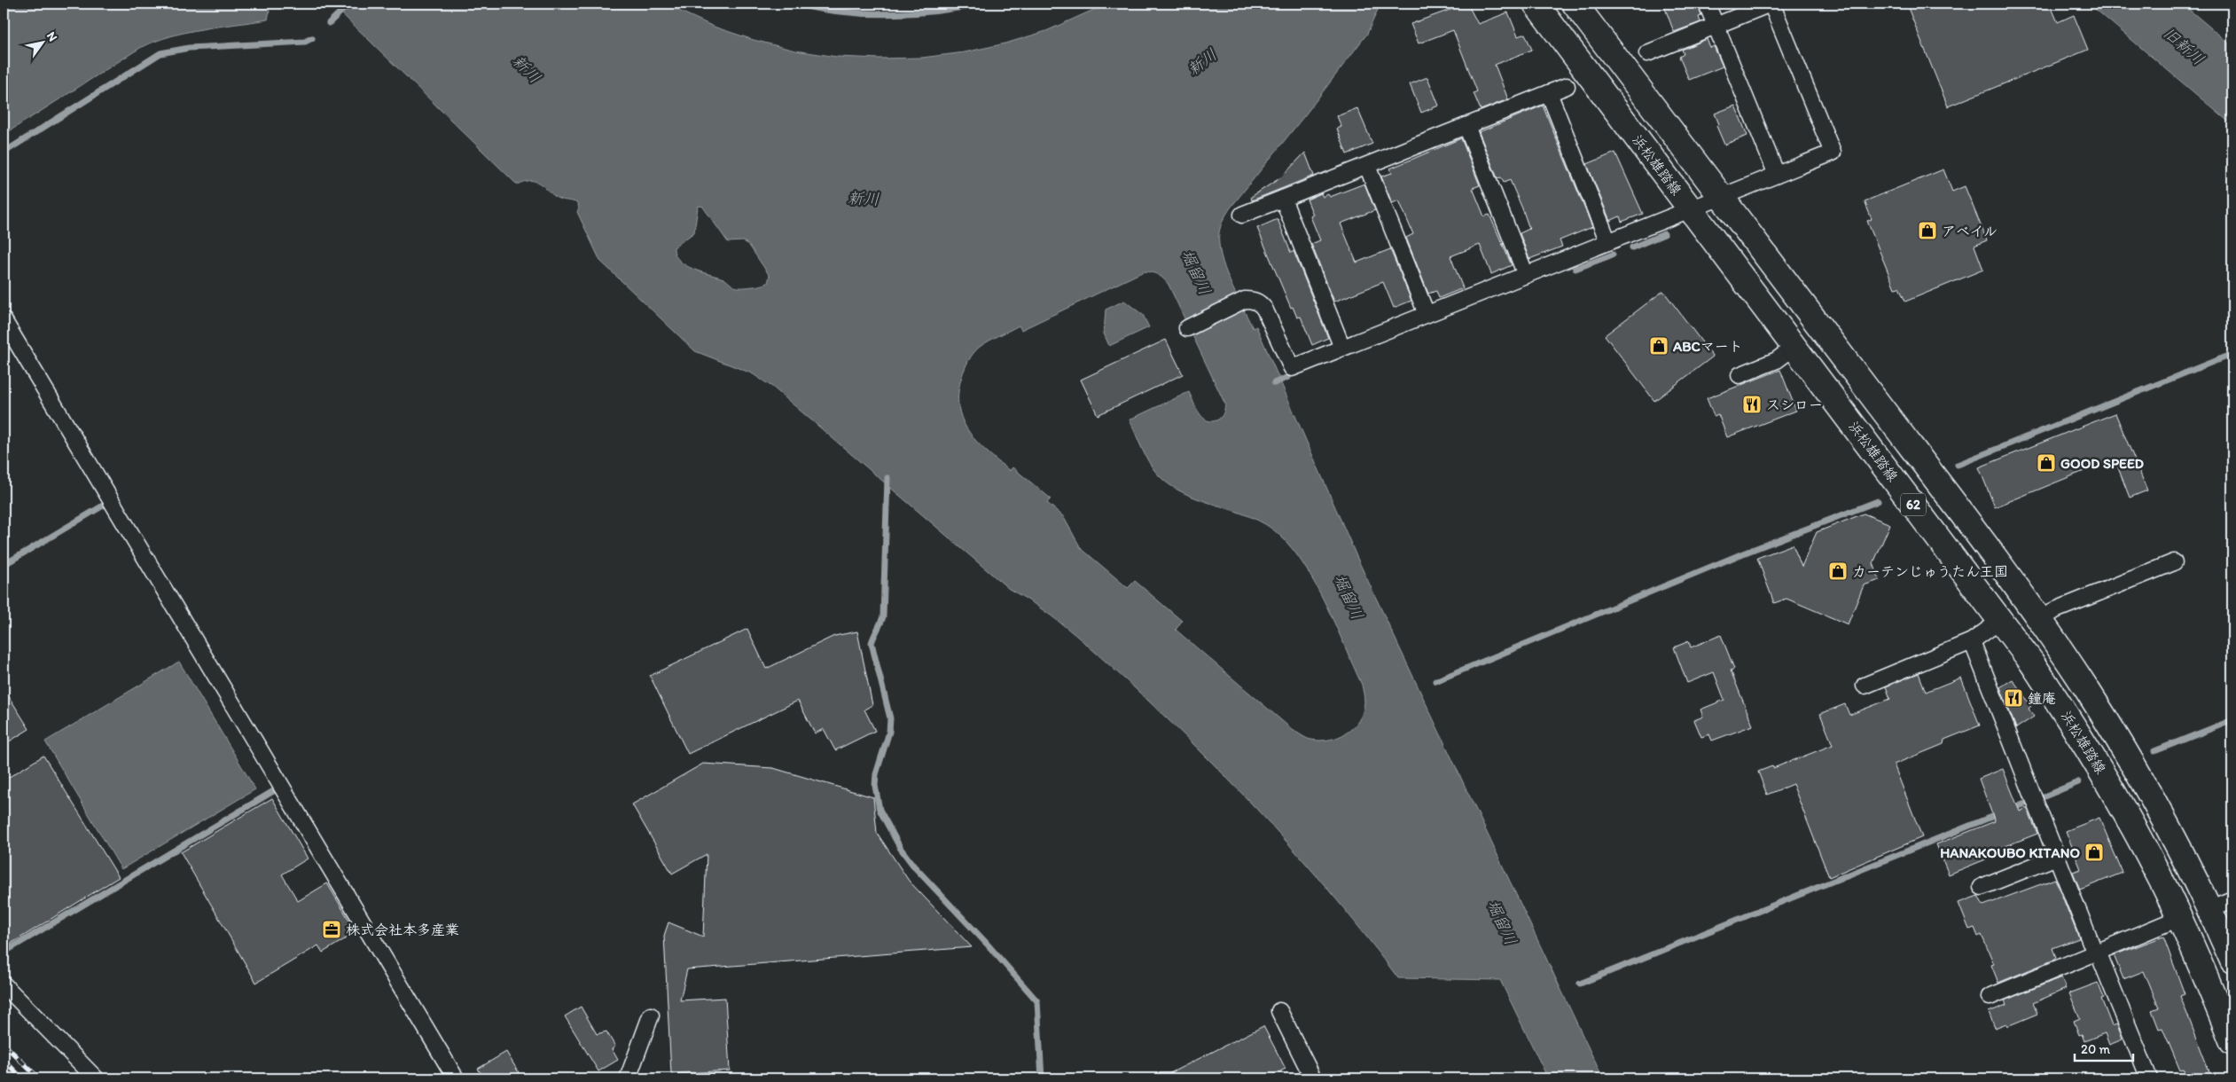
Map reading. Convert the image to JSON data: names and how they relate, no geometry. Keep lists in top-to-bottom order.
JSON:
{
  "streets": {
    "main road": ["浜松雄踏線", "62"]
  },
  "water": ["旧新川", "新川", "堀留川"],
  "places": {
    "shop": [
      "アベイル",
      "ABCマート",
      "GOOD SPEED",
      "カーテンじゅうたん王国",
      "HANAKOUBO KITANO"
    ],
    "restaurant": ["スシロー", "鐘庵"],
    "office": ["株式会社本多産業"]
  },
  "scale_bar": "20 m",
  "north": "top right"
}
